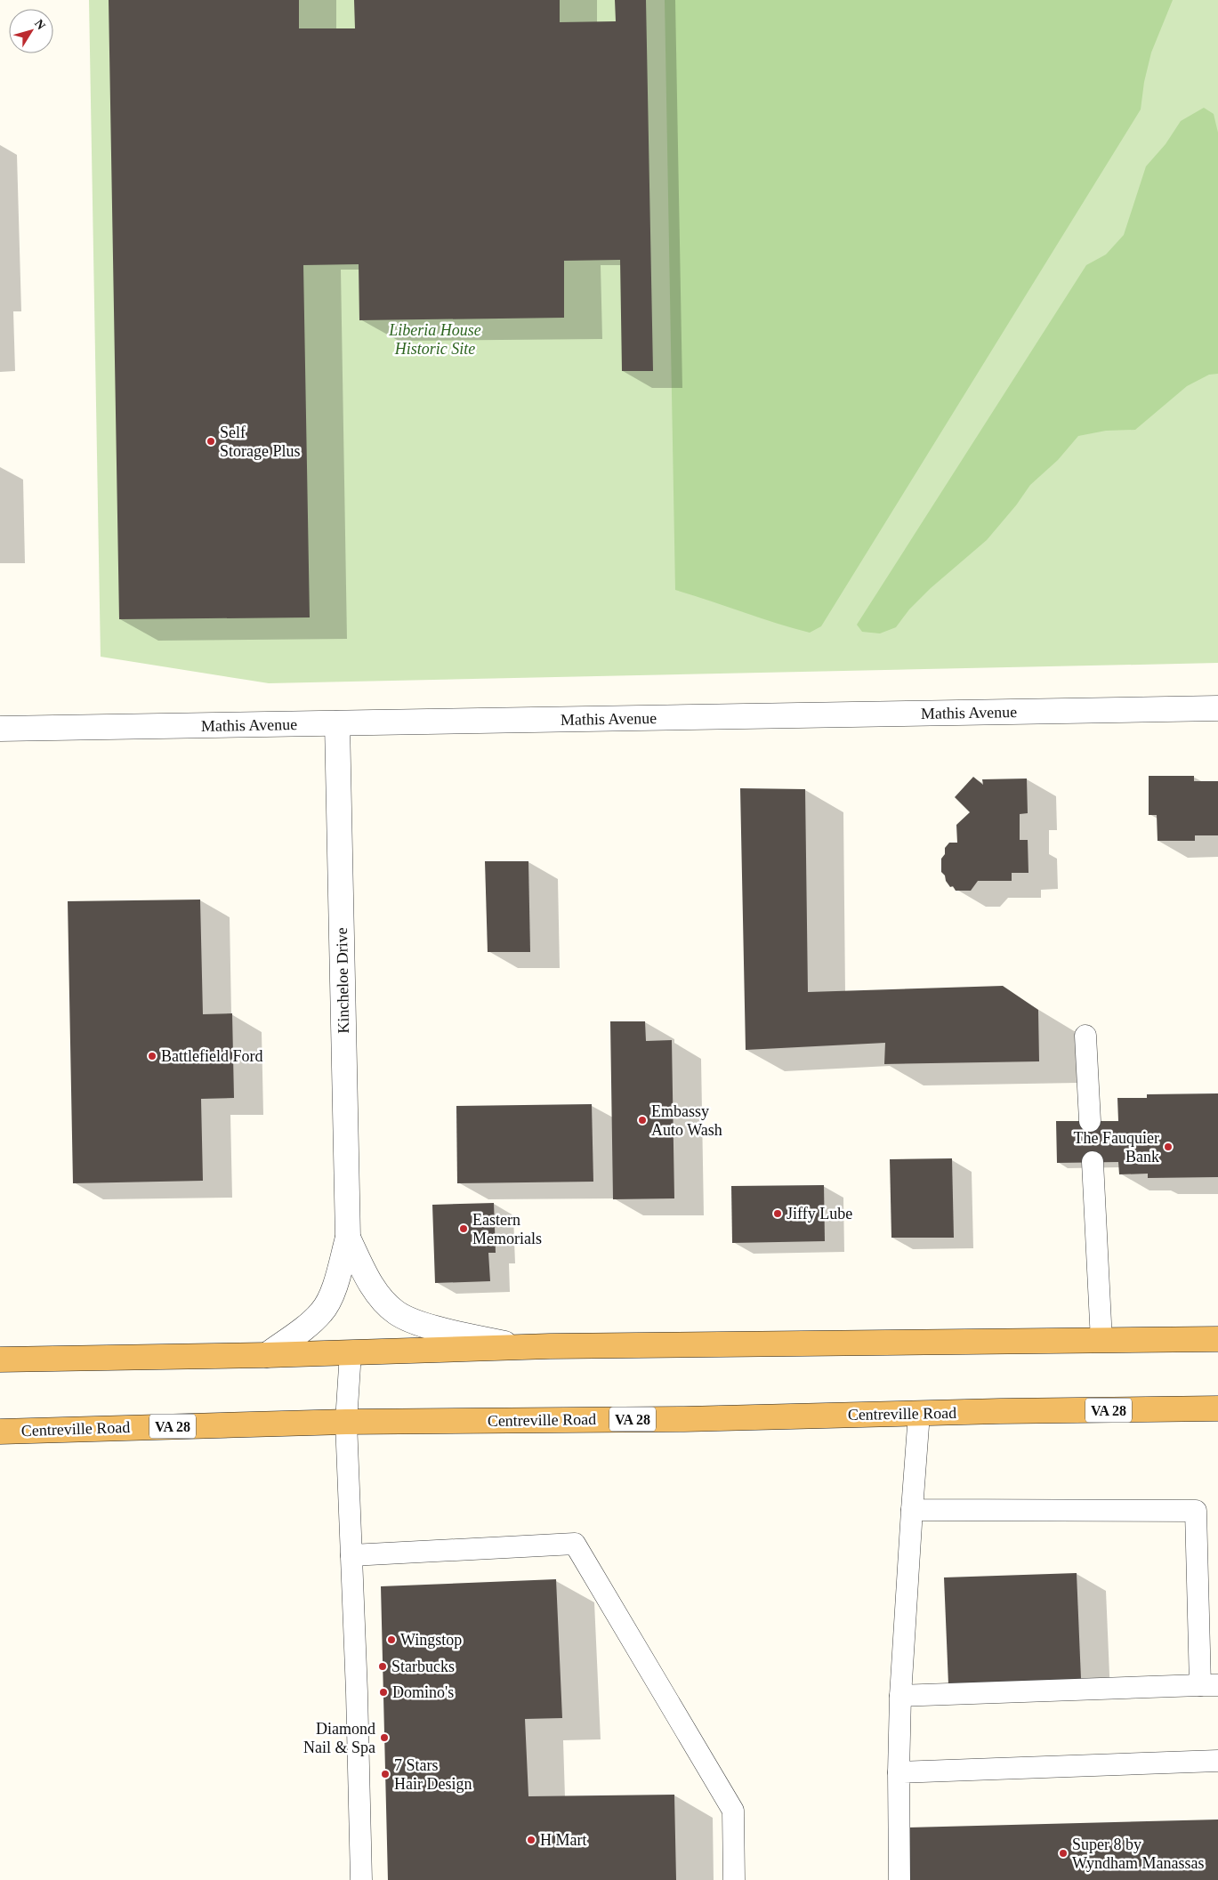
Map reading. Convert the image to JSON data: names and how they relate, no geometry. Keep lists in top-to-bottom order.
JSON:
{
  "streets": {
    "highway": ["VA 28", "Centreville Road"],
    "street": ["Mathis Avenue", "Kincheloe Drive"]
  },
  "crossings": [
    ["Mathis Avenue", "Kincheloe Drive"]
  ],
  "parks": ["Liberia House Historic Site"],
  "places": [
    "Self Storage Plus",
    "Battlefield Ford",
    "Embassy Auto Wash",
    "The Fauquier Bank",
    "Jiffy Lube",
    "Eastern Memorials",
    "Wingstop",
    "Starbucks",
    "Domino's",
    "Diamond Nail & Spa",
    "7 Stars Hair Design",
    "H Mart",
    "Super 8 by Wyndham Manassas"
  ],
  "north": "top right"
}
